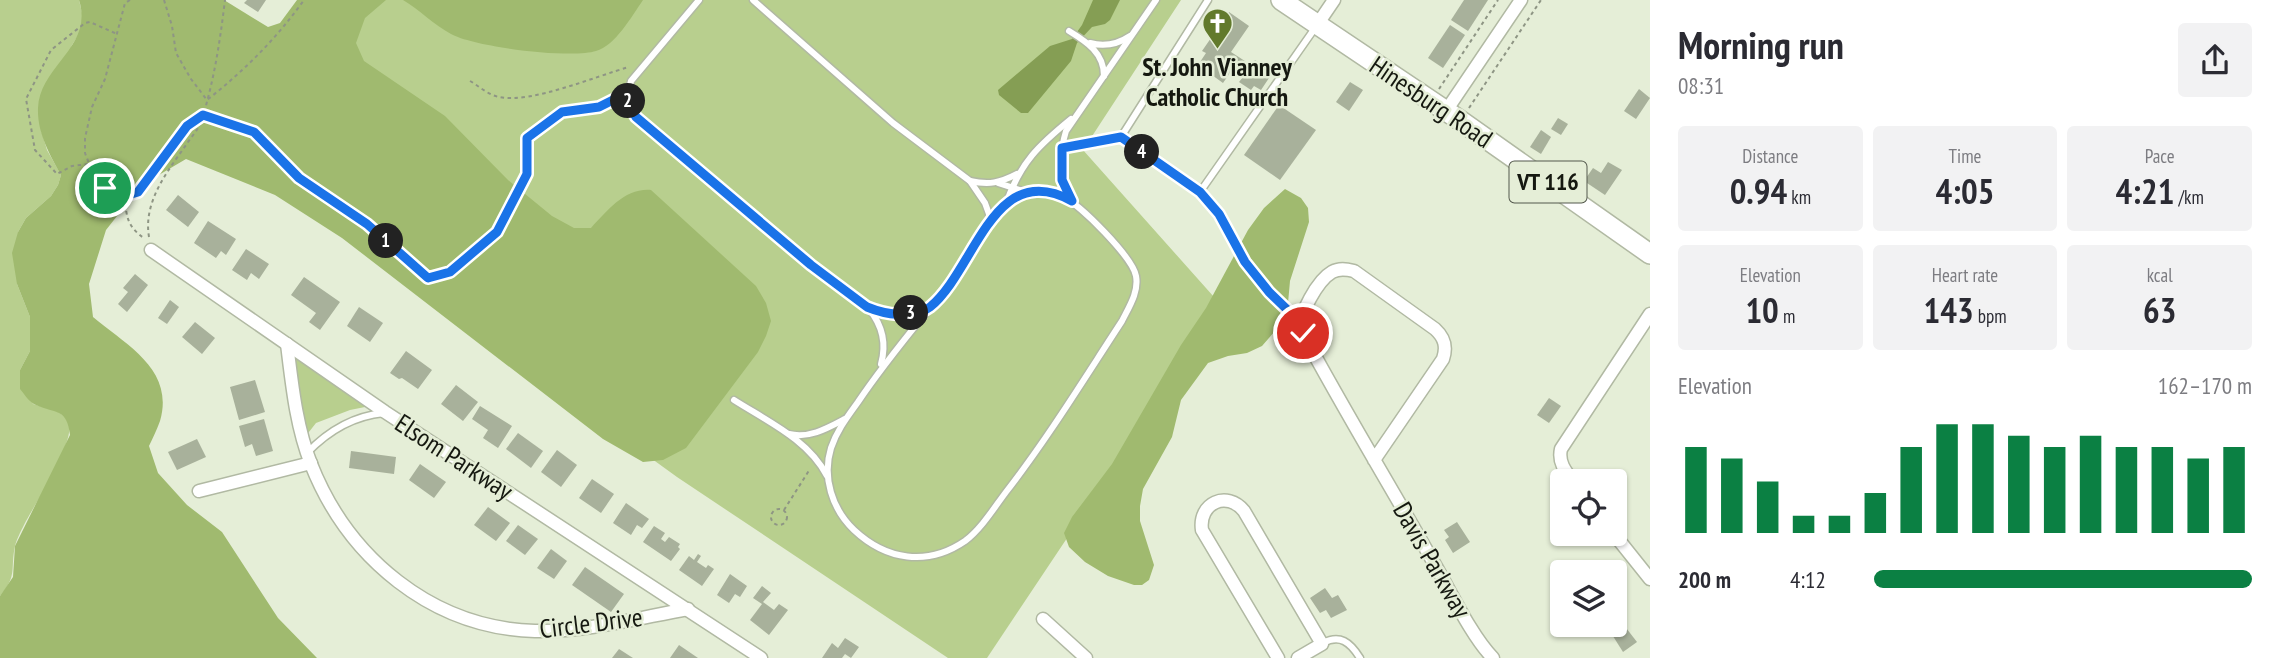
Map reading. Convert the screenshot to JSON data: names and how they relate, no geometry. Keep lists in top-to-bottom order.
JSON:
{
  "streets": {
    "main road": ["Hinesburg Road", "VT 116"],
    "street": ["Elsom Parkway", "Davis Parkway", "Circle Drive"]
  },
  "crossings": [
    ["Elsom Parkway", "Circle Drive"]
  ],
  "places": {
    "church": ["St. John Vianney Catholic Church"]
  },
  "page": {
    "heading": ["Morning run", "08:31"],
    "pins": [
      "2",
      "4",
      "1",
      "3"
    ],
    "stats": [
      ["Distance", "0.94 km"],
      ["Time", "4:05"],
      ["Pace", "4:21 /km"],
      ["Elevation", "10 m"],
      ["Heart rate", "143 bpm"],
      ["kcal", "63"]
    ],
    "chart": ["Elevation", "162–170 m"],
    "list": [
      {
        "name": "200 m",
        "note": "4:12"
      }
    ]
  }
}
